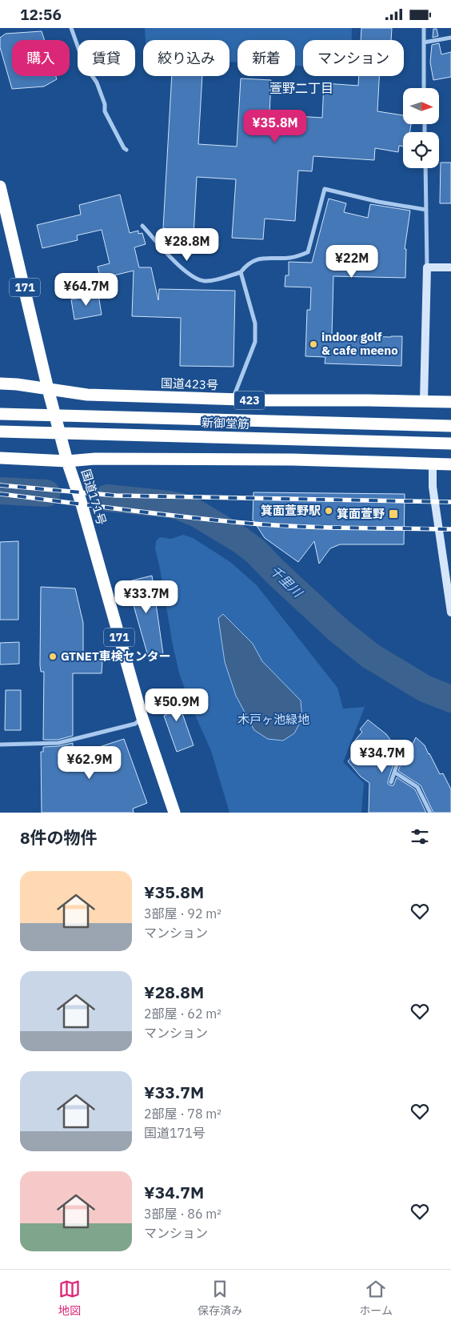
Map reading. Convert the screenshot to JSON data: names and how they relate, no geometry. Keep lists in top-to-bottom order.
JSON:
{
  "streets": {
    "highway": [
      "171",
      "国道423号",
      "423",
      "新御堂筋",
      "国道171号"
    ]
  },
  "crossings": [
    ["国道423号", "国道171号"]
  ],
  "districts": ["萱野二丁目"],
  "water": ["千里川"],
  "parks": ["木戸ヶ池緑地"],
  "places": {
    "other": ["indoor golf & cafe meeno", "箕面萱野駅", "GTNET車検センター"],
    "transit": ["箕面萱野"]
  },
  "north": "right",
  "page": {
    "status": "12:56",
    "chip": [
      "購入",
      "賃貸",
      "絞り込み",
      "新着",
      "マンション"
    ],
    "price": [
      "¥35.8M",
      "¥28.8M",
      "¥22M",
      "¥64.7M",
      "¥33.7M",
      "¥50.9M",
      "¥34.7M",
      "¥62.9M"
    ],
    "heading": "8件の物件",
    "list": [
      {
        "name": "¥35.8M",
        "note": "3部屋 · 92 m² · マンション"
      },
      {
        "name": "¥28.8M",
        "note": "2部屋 · 62 m² · マンション"
      },
      {
        "name": "¥33.7M",
        "note": "2部屋 · 78 m² · 国道171号"
      },
      {
        "name": "¥34.7M",
        "note": "3部屋 · 86 m² · マンション"
      }
    ],
    "tabs": ["地図", "保存済み", "ホーム"]
  }
}
